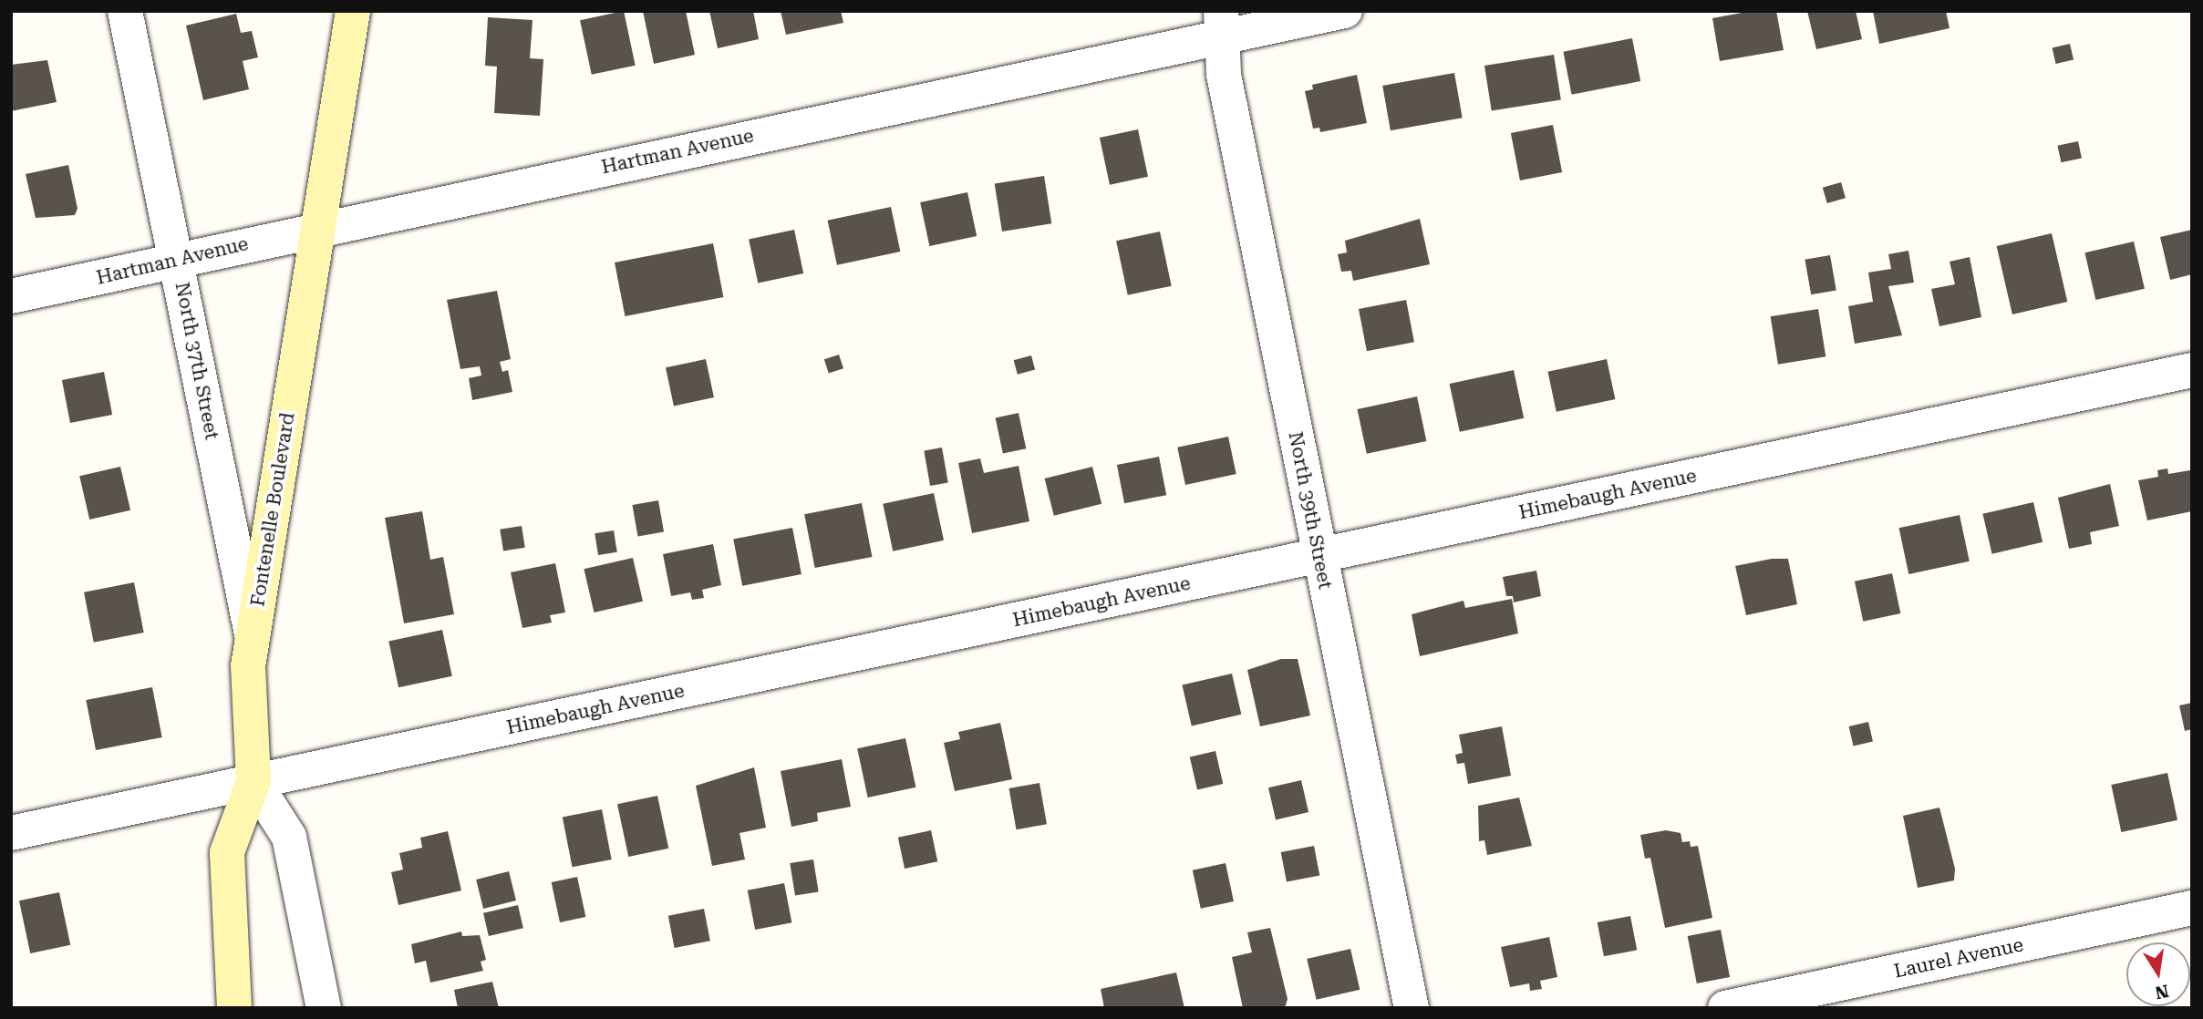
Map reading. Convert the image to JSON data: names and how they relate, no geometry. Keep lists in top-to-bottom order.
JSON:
{
  "streets": {
    "main road": ["Fontenelle Boulevard"],
    "street": [
      "Hartman Avenue",
      "North 37th Street",
      "Himebaugh Avenue",
      "North 39th Street",
      "Laurel Avenue"
    ]
  },
  "crossings": [
    ["Hartman Avenue", "North 37th Street"],
    ["Hartman Avenue", "Fontenelle Boulevard"],
    ["Hartman Avenue", "North 39th Street"],
    ["North 37th Street", "Fontenelle Boulevard"],
    ["Himebaugh Avenue", "Fontenelle Boulevard"],
    ["Himebaugh Avenue", "North 39th Street"]
  ],
  "north": "bottom"
}
